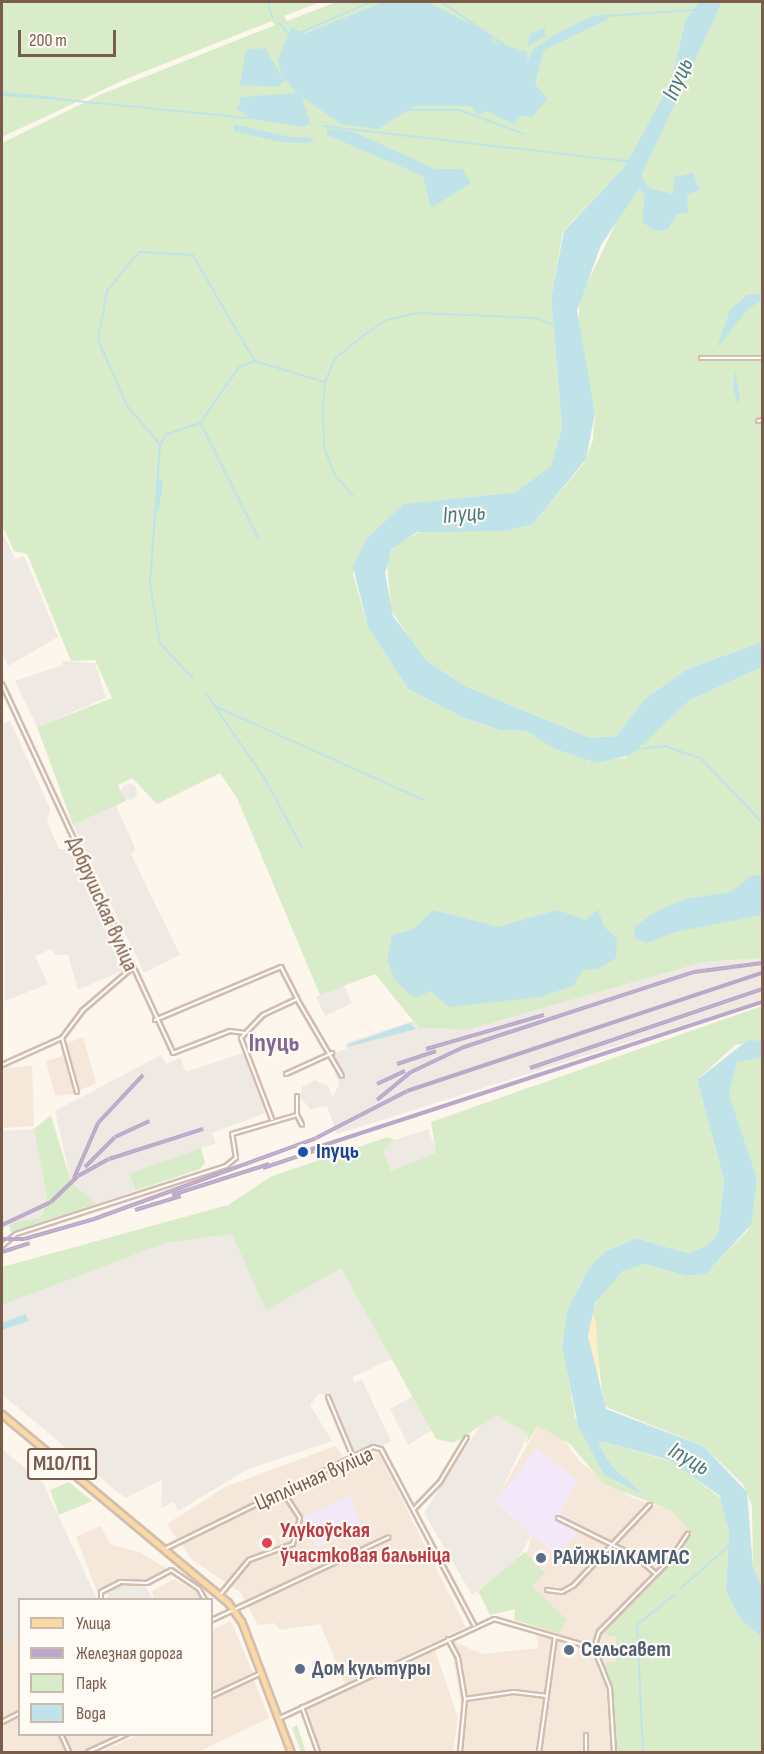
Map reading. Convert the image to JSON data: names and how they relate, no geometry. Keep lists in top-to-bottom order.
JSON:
{
  "streets": {
    "main road": ["М10/П1"],
    "street": ["Добрушская вуліца", "Цяплічная вуліца"]
  },
  "crossings": [
    ["М10/П1", "Цяплічная вуліца"]
  ],
  "districts": ["Іпуць"],
  "water": ["Іпуць"],
  "places": [
    "Іпуць",
    "Улукоўская ўчастковая бальніца",
    "РАЙЖЫЛКАМГАС",
    "Сельсавет",
    "Дом культуры"
  ],
  "legend": [
    "Улица",
    "Железная дорога",
    "Парк",
    "Вода"
  ],
  "scale_bar": "200 m"
}
